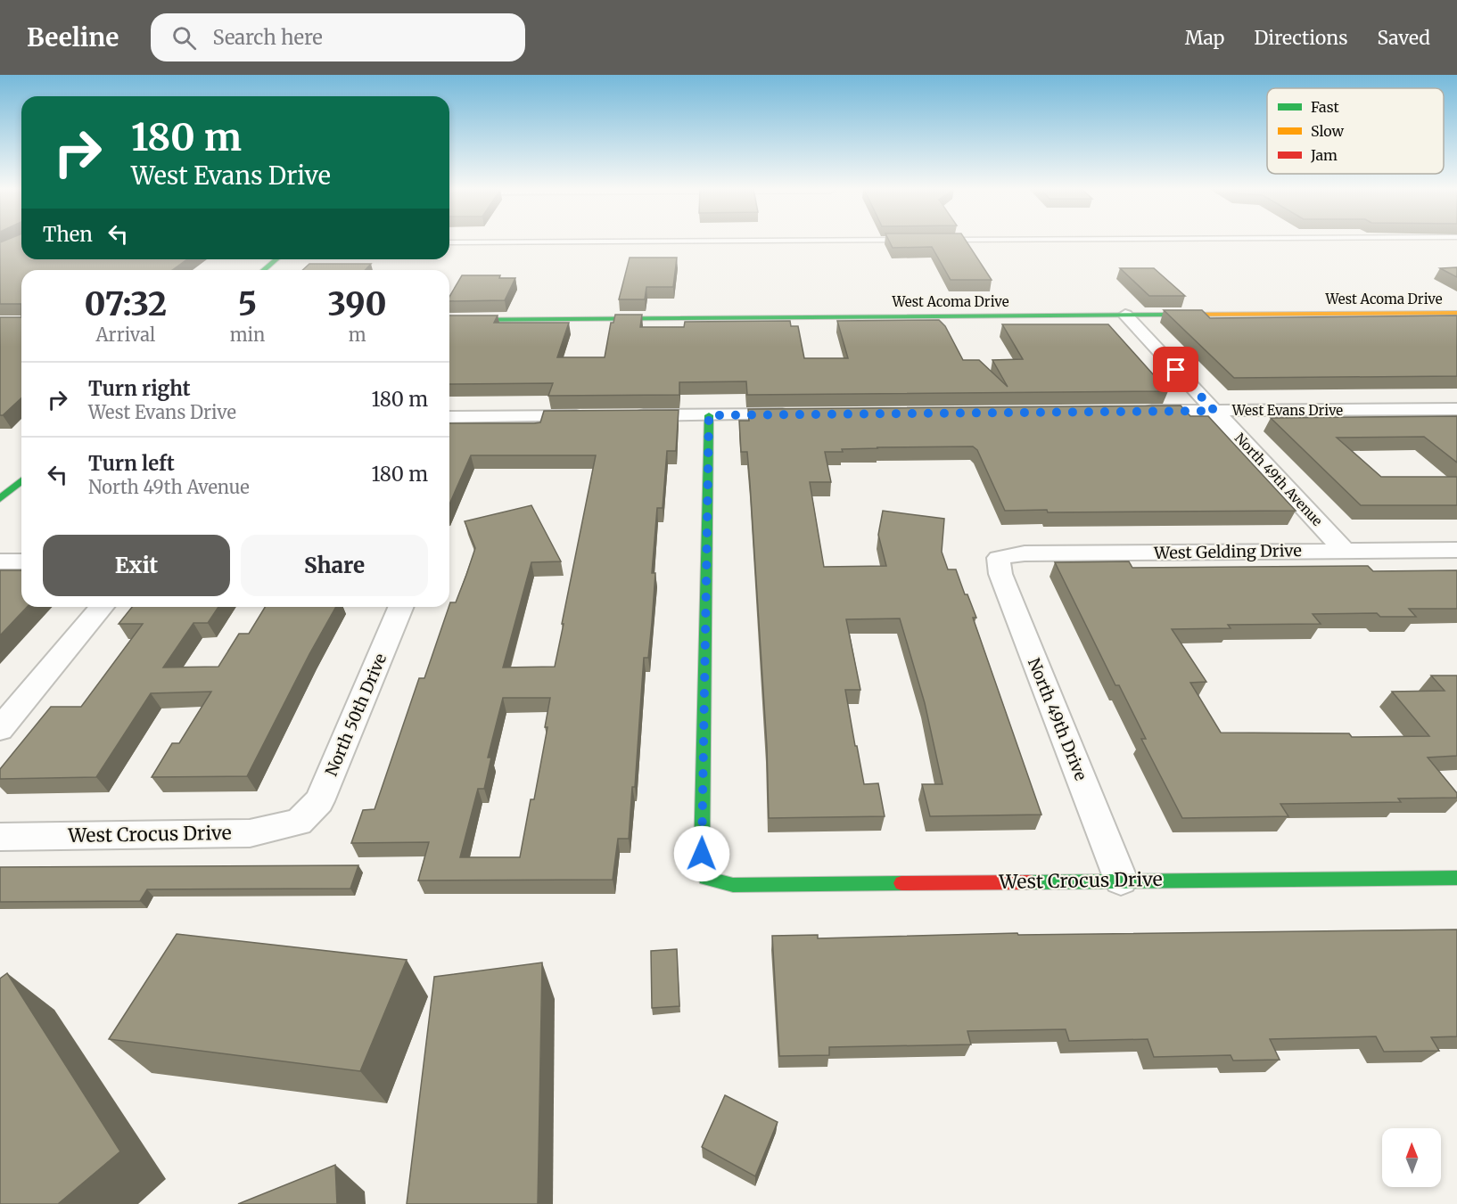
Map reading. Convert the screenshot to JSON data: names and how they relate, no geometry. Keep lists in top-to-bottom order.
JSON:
{
  "streets": {
    "street": [
      "West Acoma Drive",
      "West Evans Drive",
      "North 49th Avenue",
      "West Gelding Drive",
      "North 50th Drive",
      "North 49th Drive",
      "West Crocus Drive"
    ]
  },
  "crossings": [
    ["West Acoma Drive", "North 49th Avenue"],
    ["West Evans Drive", "North 49th Avenue"],
    ["North 49th Avenue", "West Gelding Drive"],
    ["West Gelding Drive", "North 49th Drive"],
    ["North 50th Drive", "West Crocus Drive"],
    ["North 49th Drive", "West Crocus Drive"]
  ],
  "legend": ["Fast", "Slow", "Jam"],
  "north": "top",
  "page": {
    "header": "Beeline",
    "search": "Search here",
    "nav": ["Map", "Directions", "Saved"],
    "turn": ["180 m", "West Evans Drive"],
    "then": "Then",
    "eta": [
      "07:32",
      "Arrival",
      "5",
      "min",
      "390",
      "m"
    ],
    "list": [
      {
        "name": "Turn right",
        "note": "West Evans Drive",
        "value": "180 m"
      },
      {
        "name": "Turn left",
        "note": "North 49th Avenue",
        "value": "180 m"
      }
    ],
    "buttons": ["Exit", "Share"]
  }
}
